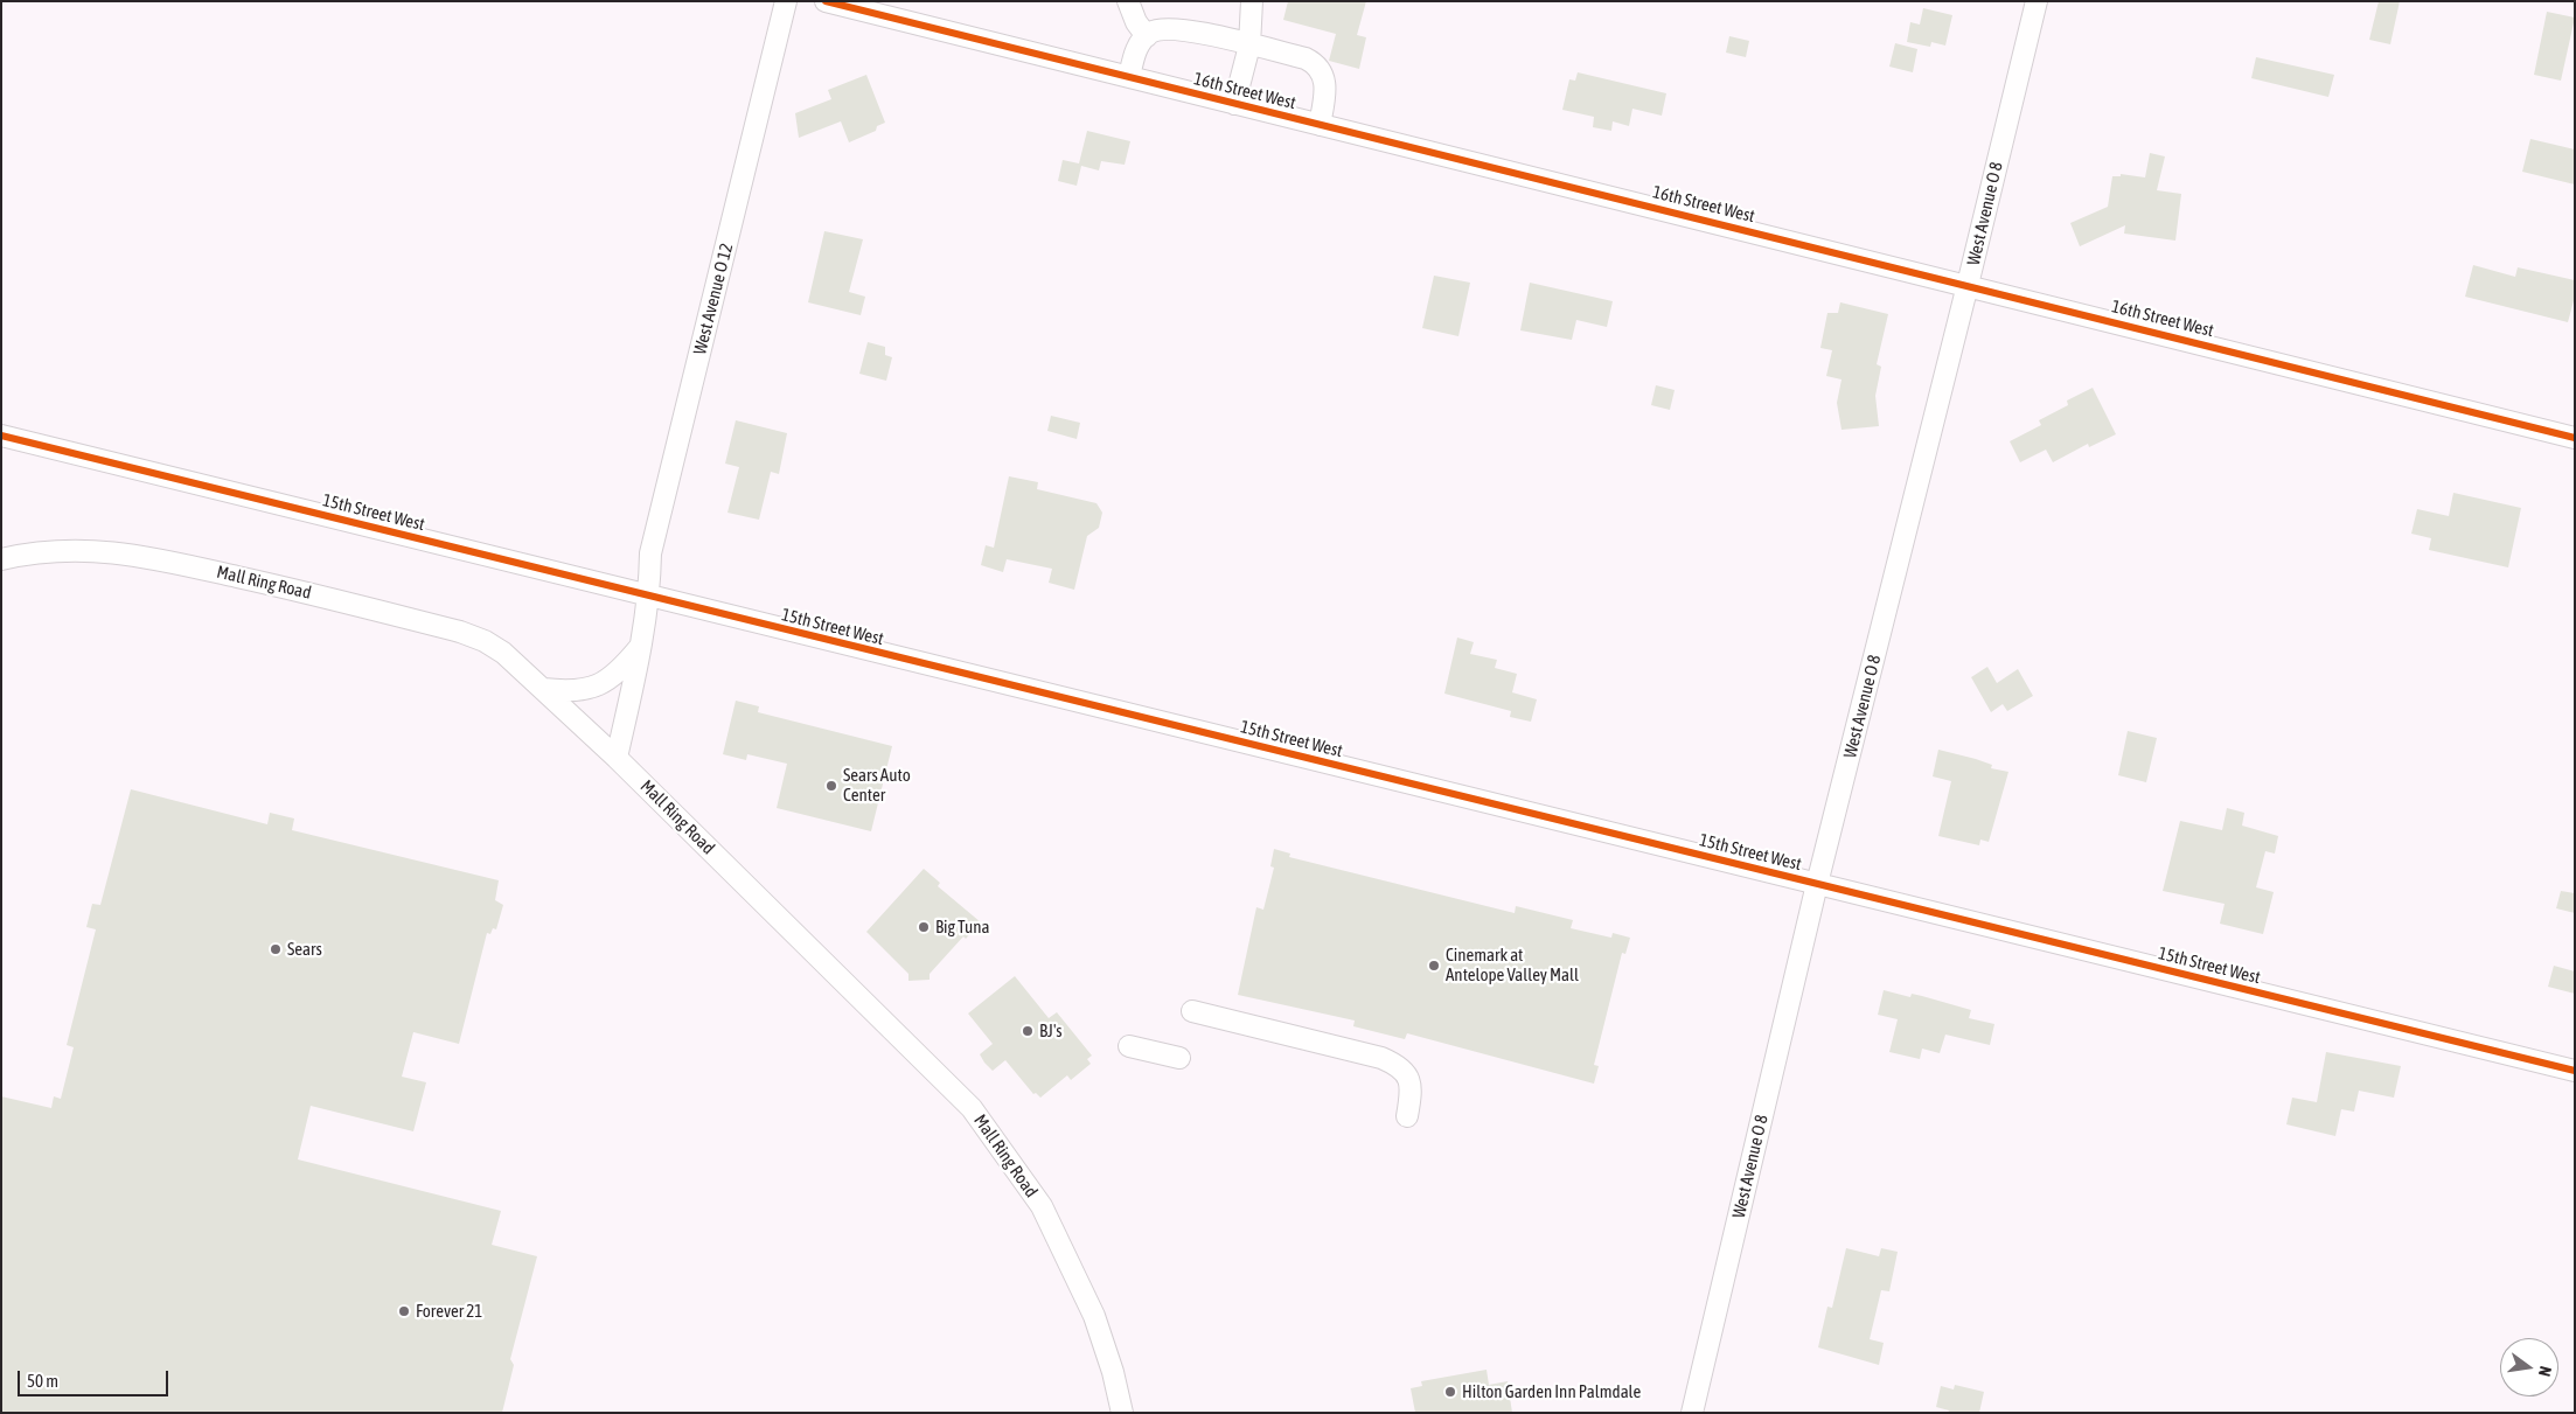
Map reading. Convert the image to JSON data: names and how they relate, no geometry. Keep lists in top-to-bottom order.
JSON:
{
  "streets": {
    "street": [
      "16th Street West",
      "West Avenue O 8",
      "West Avenue O 12",
      "15th Street West",
      "Mall Ring Road"
    ]
  },
  "crossings": [
    ["16th Street West", "West Avenue O 8"],
    ["West Avenue O 8", "15th Street West"],
    ["West Avenue O 12", "15th Street West"],
    ["West Avenue O 12", "Mall Ring Road"]
  ],
  "places": [
    "Sears Auto Center",
    "Big Tuna",
    "Sears",
    "Cinemark at Antelope Valley Mall",
    "BJ's",
    "Forever 21",
    "Hilton Garden Inn Palmdale"
  ],
  "scale_bar": "50 m",
  "north": "right"
}
